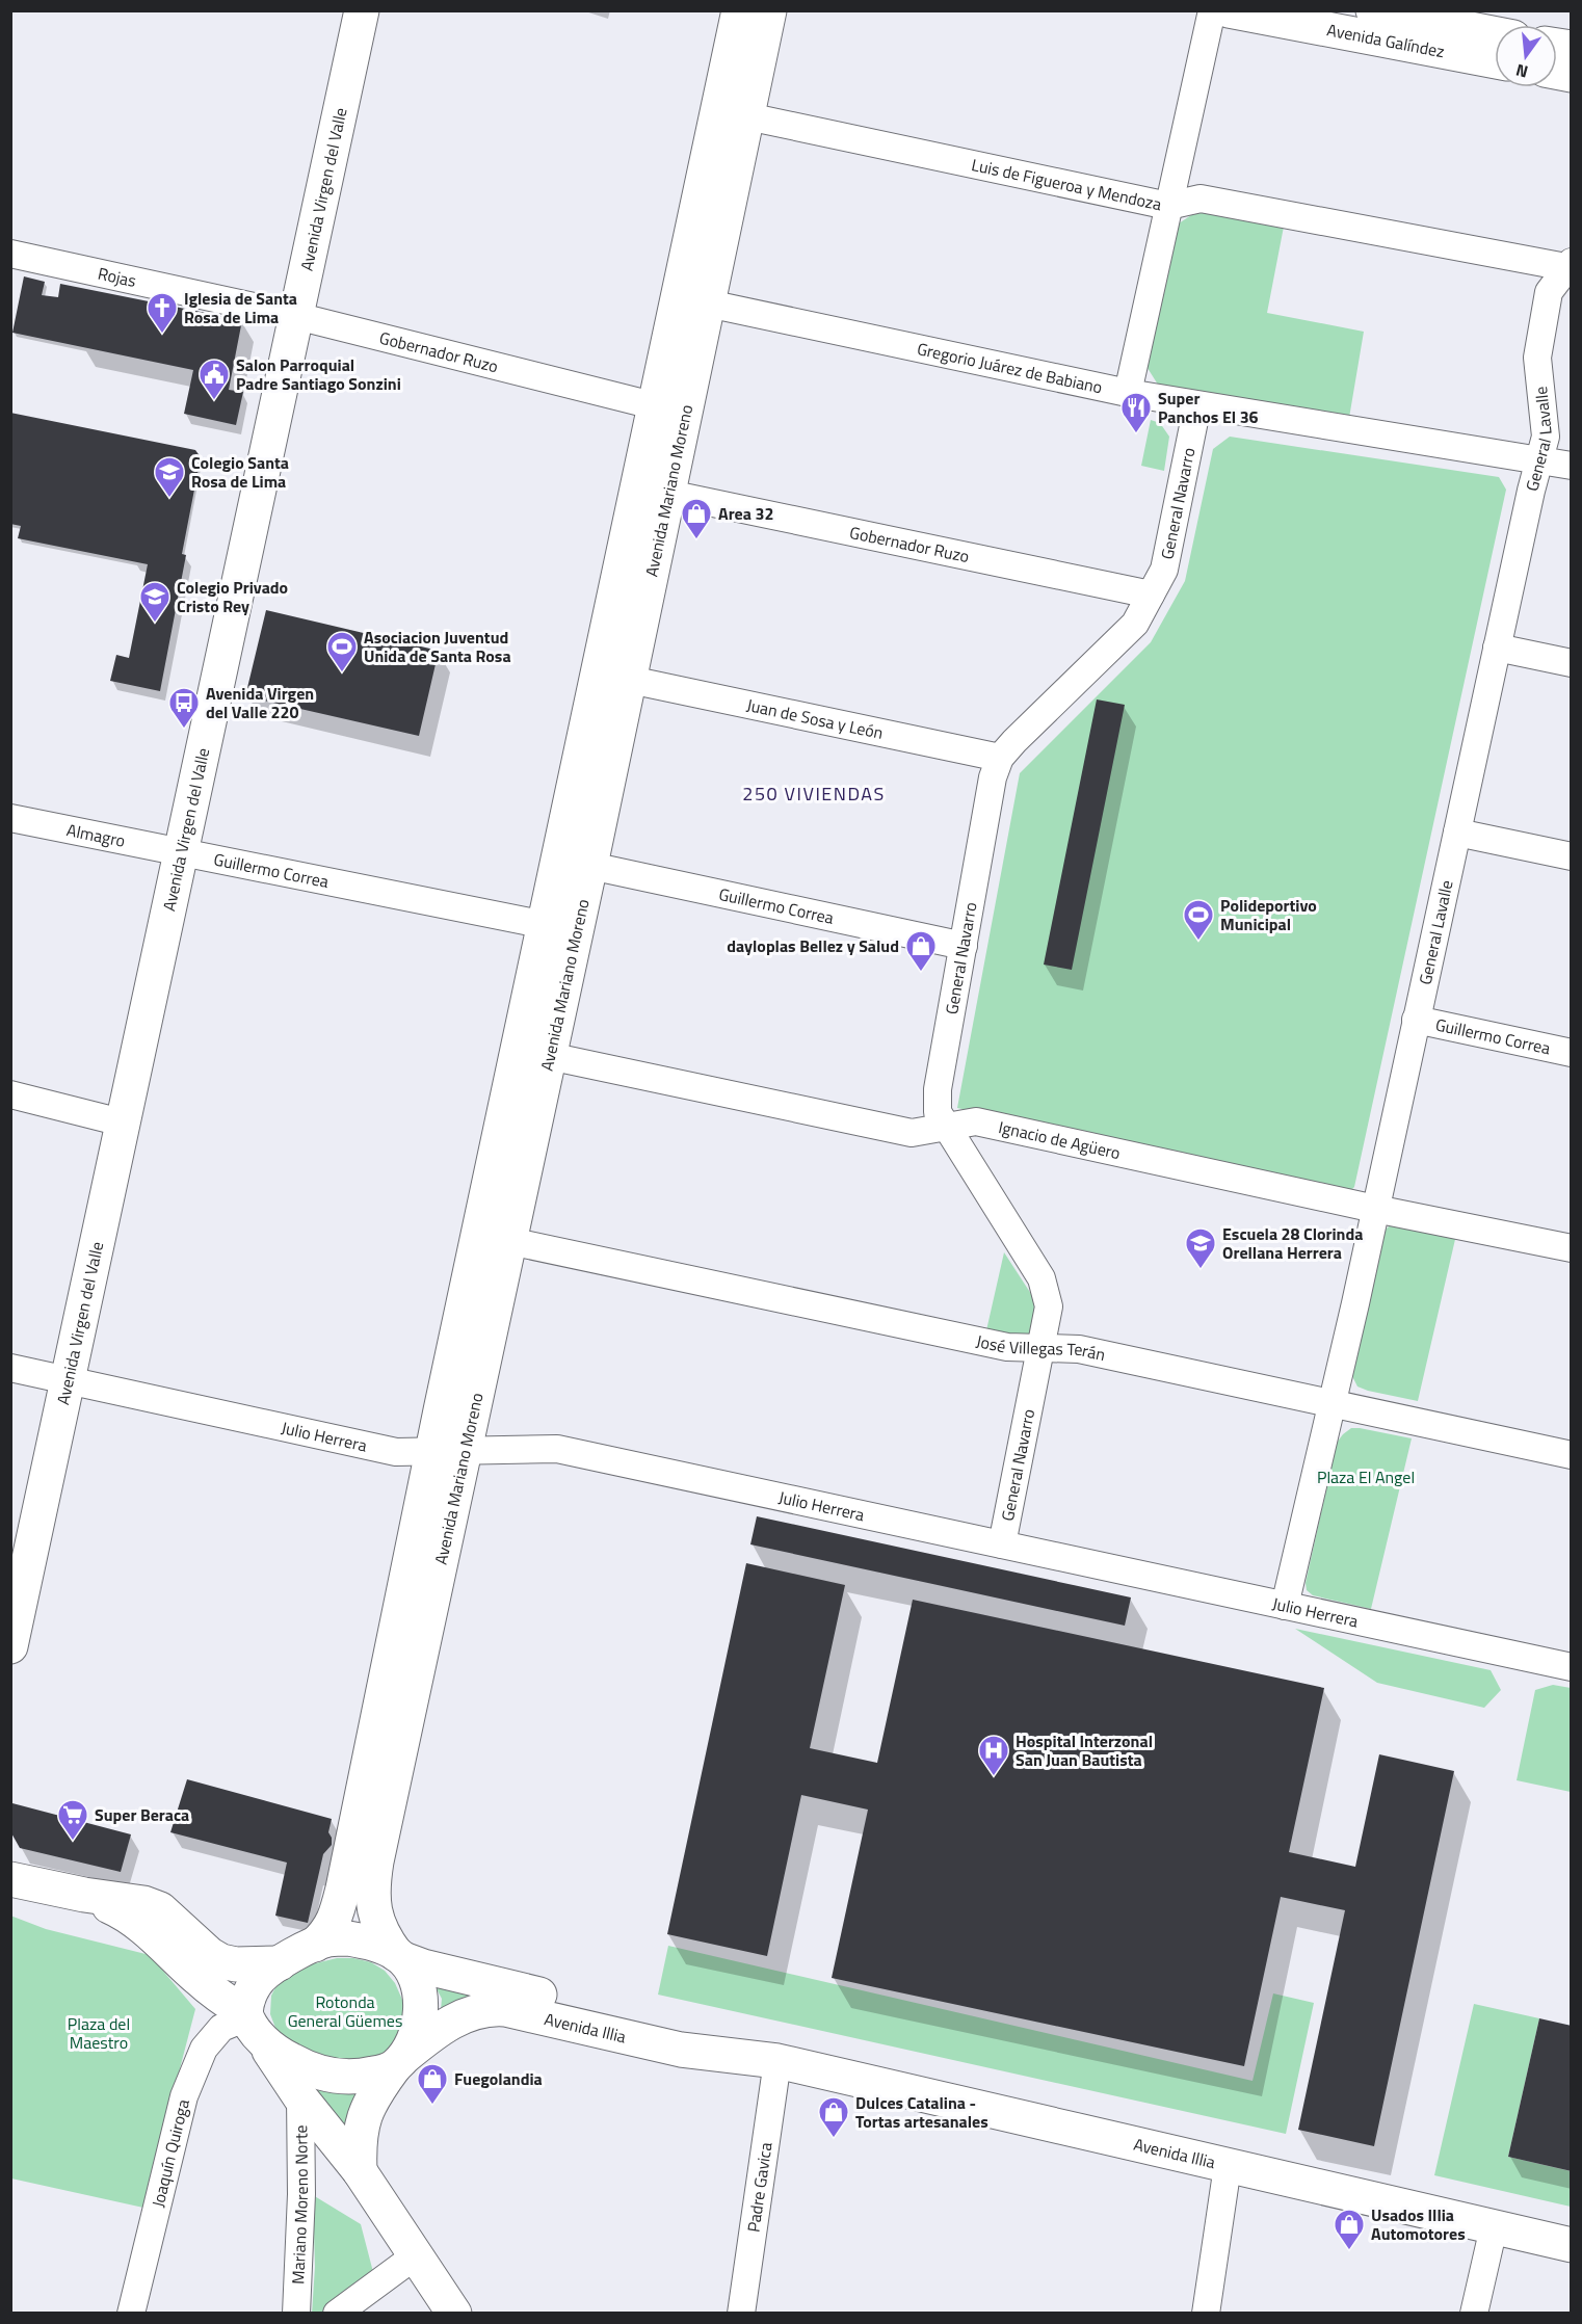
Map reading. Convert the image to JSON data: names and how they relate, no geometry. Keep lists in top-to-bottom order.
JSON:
{
  "streets": {
    "main road": [
      "Avenida Galíndez",
      "Avenida Virgen del Valle",
      "Avenida Mariano Moreno",
      "Avenida Illia"
    ],
    "street": [
      "Luis de Figueroa y Mendoza",
      "Rojas",
      "Gobernador Ruzo",
      "Gregorio Juárez de Babiano",
      "General Lavalle",
      "General Navarro",
      "Juan de Sosa y León",
      "Almagro",
      "Guillermo Correa",
      "Ignacio de Agüero",
      "José Villegas Terán",
      "Julio Herrera",
      "Joaquín Quiroga",
      "Padre Gavica",
      "Mariano Moreno Norte"
    ]
  },
  "crossings": [
    ["Luis de Figueroa y Mendoza", "General Lavalle"],
    ["Luis de Figueroa y Mendoza", "Avenida Mariano Moreno"],
    ["Avenida Virgen del Valle", "Rojas"],
    ["Avenida Virgen del Valle", "Gobernador Ruzo"],
    ["Avenida Virgen del Valle", "Almagro"],
    ["Avenida Virgen del Valle", "Guillermo Correa"],
    ["Avenida Virgen del Valle", "Julio Herrera"],
    ["Rojas", "Gobernador Ruzo"],
    ["Gobernador Ruzo", "Avenida Mariano Moreno"],
    ["Gobernador Ruzo", "General Navarro"],
    ["Gregorio Juárez de Babiano", "General Lavalle"],
    ["Gregorio Juárez de Babiano", "Avenida Mariano Moreno"],
    ["Gregorio Juárez de Babiano", "General Navarro"],
    ["General Lavalle", "Guillermo Correa"],
    ["General Lavalle", "Ignacio de Agüero"],
    ["General Lavalle", "José Villegas Terán"],
    ["General Lavalle", "Julio Herrera"],
    ["Avenida Mariano Moreno", "Juan de Sosa y León"],
    ["Avenida Mariano Moreno", "Guillermo Correa"],
    ["Avenida Mariano Moreno", "Ignacio de Agüero"],
    ["Avenida Mariano Moreno", "José Villegas Terán"],
    ["Avenida Mariano Moreno", "Julio Herrera"],
    ["Avenida Mariano Moreno", "Avenida Illia"],
    ["Avenida Mariano Moreno", "Joaquín Quiroga"],
    ["General Navarro", "Juan de Sosa y León"],
    ["General Navarro", "Guillermo Correa"],
    ["General Navarro", "Ignacio de Agüero"],
    ["General Navarro", "José Villegas Terán"],
    ["General Navarro", "Julio Herrera"],
    ["Almagro", "Guillermo Correa"],
    ["Avenida Illia", "Joaquín Quiroga"],
    ["Avenida Illia", "Padre Gavica"]
  ],
  "districts": ["250 VIVIENDAS"],
  "parks": ["Plaza El Angel", "Rotonda General Güemes", "Plaza del Maestro"],
  "places": {
    "church": ["Iglesia de Santa Rosa de Lima"],
    "public building": ["Salon Parroquial Padre Santiago Sonzini"],
    "restaurant": ["Super Panchos El 36"],
    "school or university": ["Colegio Santa Rosa de Lima", "Colegio Privado Cristo Rey", "Escuela 28 Clorinda Orellana Herrera"],
    "shop": [
      "Area 32",
      "dayloplas Bellez y Salud",
      "Fuegolandia",
      "Dulces Catalina - Tortas artesanales",
      "Usados Illia Automotores"
    ],
    "sports": ["Asociacion Juventud Unida de Santa Rosa", "Polideportivo Municipal"],
    "bus stop": ["Avenida Virgen del Valle 220"],
    "hospital": ["Hospital Interzonal San Juan Bautista"],
    "supermarket": ["Super Beraca"]
  },
  "north": "bottom"
}
